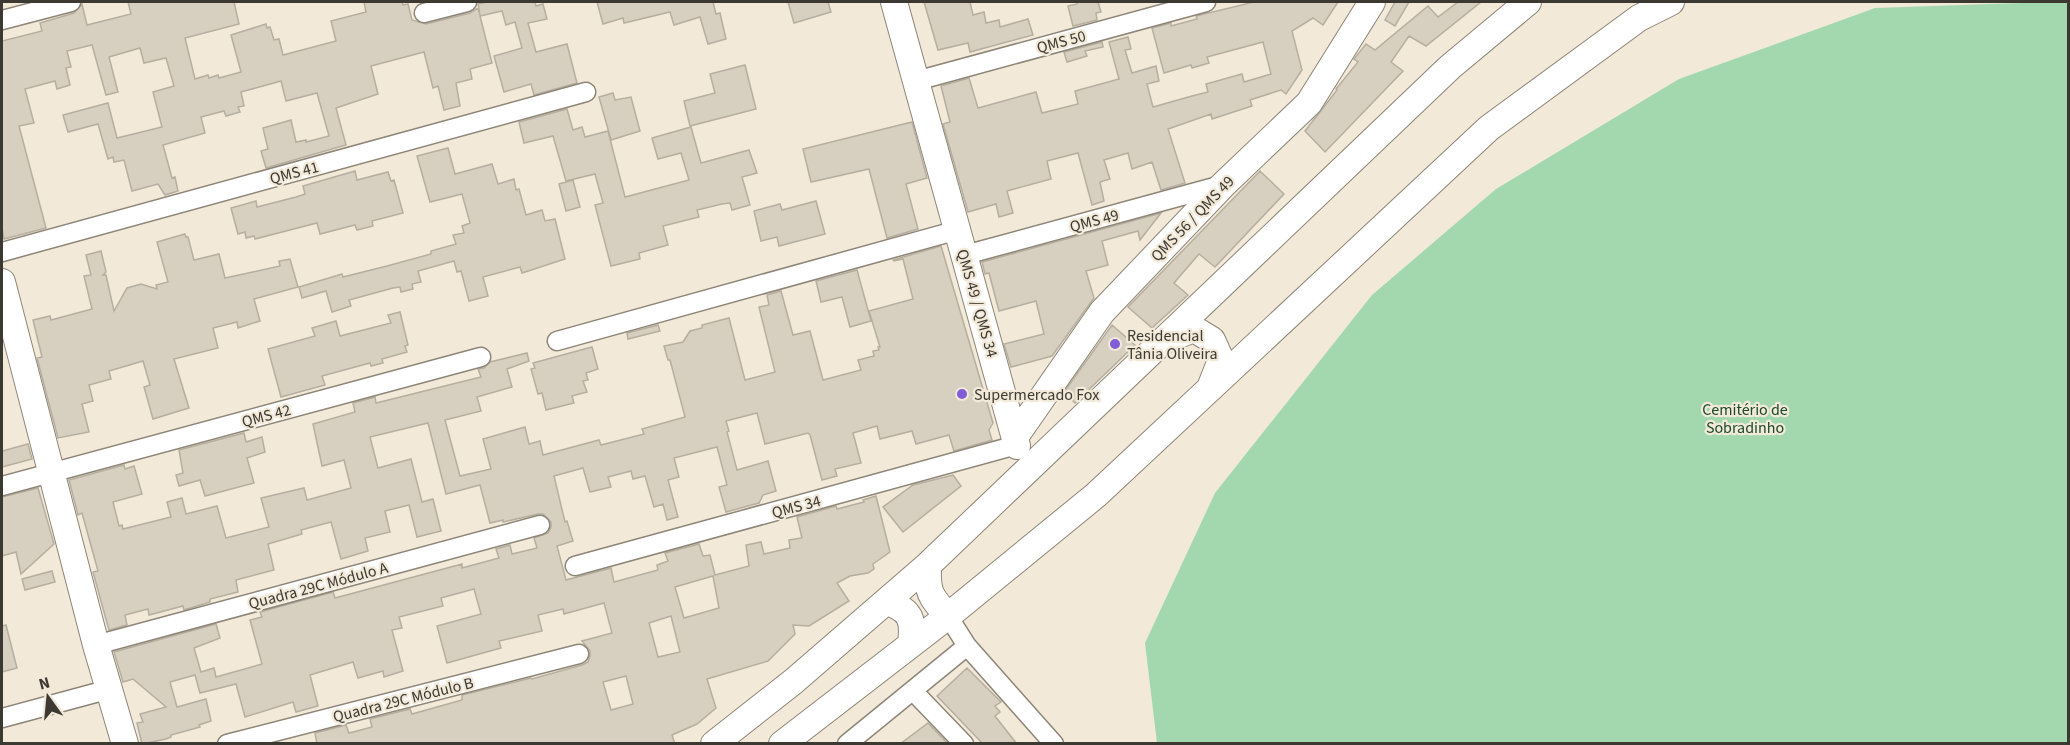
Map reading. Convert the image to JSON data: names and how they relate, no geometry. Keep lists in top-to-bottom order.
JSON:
{
  "streets": {
    "main road": ["QMS 56 / QMS 49", "QMS 49 / QMS 34"],
    "street": [
      "QMS 50",
      "QMS 41",
      "QMS 49",
      "QMS 42",
      "QMS 34",
      "Quadra 29C Módulo A",
      "Quadra 29C Módulo B"
    ]
  },
  "crossings": [
    ["QMS 50", "QMS 49 / QMS 34"],
    ["QMS 56 / QMS 49", "QMS 49"],
    ["QMS 56 / QMS 49", "QMS 49 / QMS 34"],
    ["QMS 56 / QMS 49", "QMS 34"],
    ["QMS 49", "QMS 49 / QMS 34"],
    ["QMS 49 / QMS 34", "QMS 34"]
  ],
  "parks": ["Cemitério de Sobradinho"],
  "places": ["Residencial Tânia Oliveira", "Supermercado Fox"],
  "north": "top"
}
